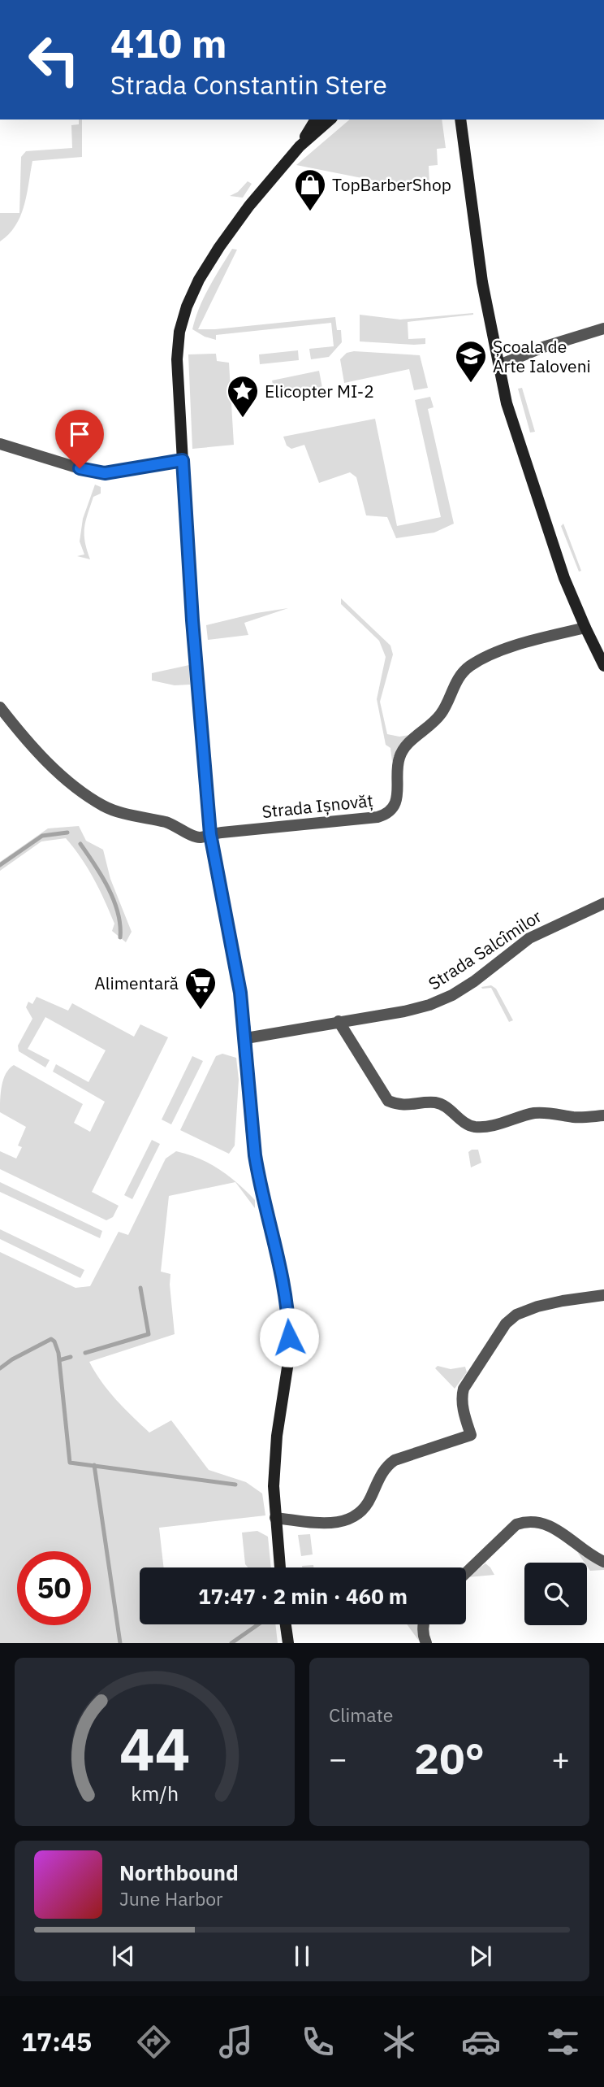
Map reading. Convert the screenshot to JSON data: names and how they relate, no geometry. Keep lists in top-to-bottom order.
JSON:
{
  "streets": {
    "street": ["Strada Ișnovăț", "Strada Salcîmilor"]
  },
  "places": {
    "shop": ["TopBarberShop"],
    "school or university": ["Școala de Arte Ialoveni"],
    "place": ["Elicopter MI-2"],
    "supermarket": ["Alimentară"]
  },
  "page": {
    "turn": ["410 m", "Strada Constantin Stere"],
    "limit": "50",
    "trip": "17:47 · 2 min · 460 m",
    "tile": "Climate",
    "heat": ["−", "20°", "+"],
    "song": ["Northbound", "June Harbor"],
    "tabs": "17:45",
    "gauge": ["44", "km/h"]
  }
}
